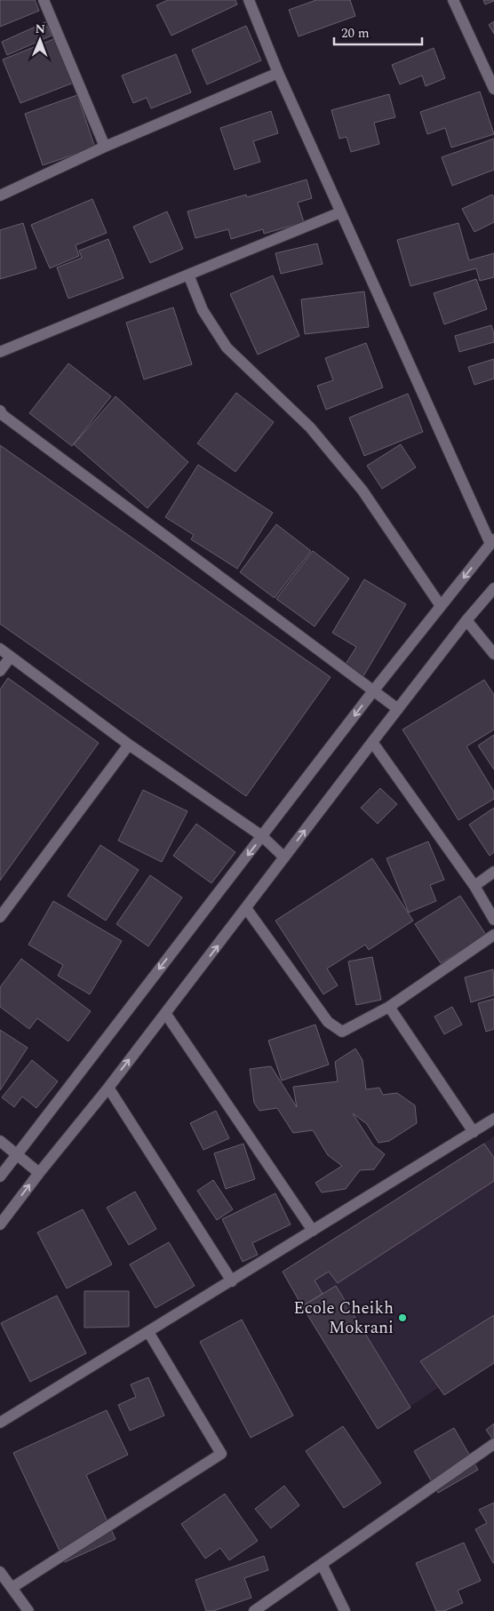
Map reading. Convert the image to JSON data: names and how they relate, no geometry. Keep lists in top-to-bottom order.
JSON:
{
  "places": ["Ecole Cheikh Mokrani"],
  "scale_bar": "20 m",
  "north": "top"
}
